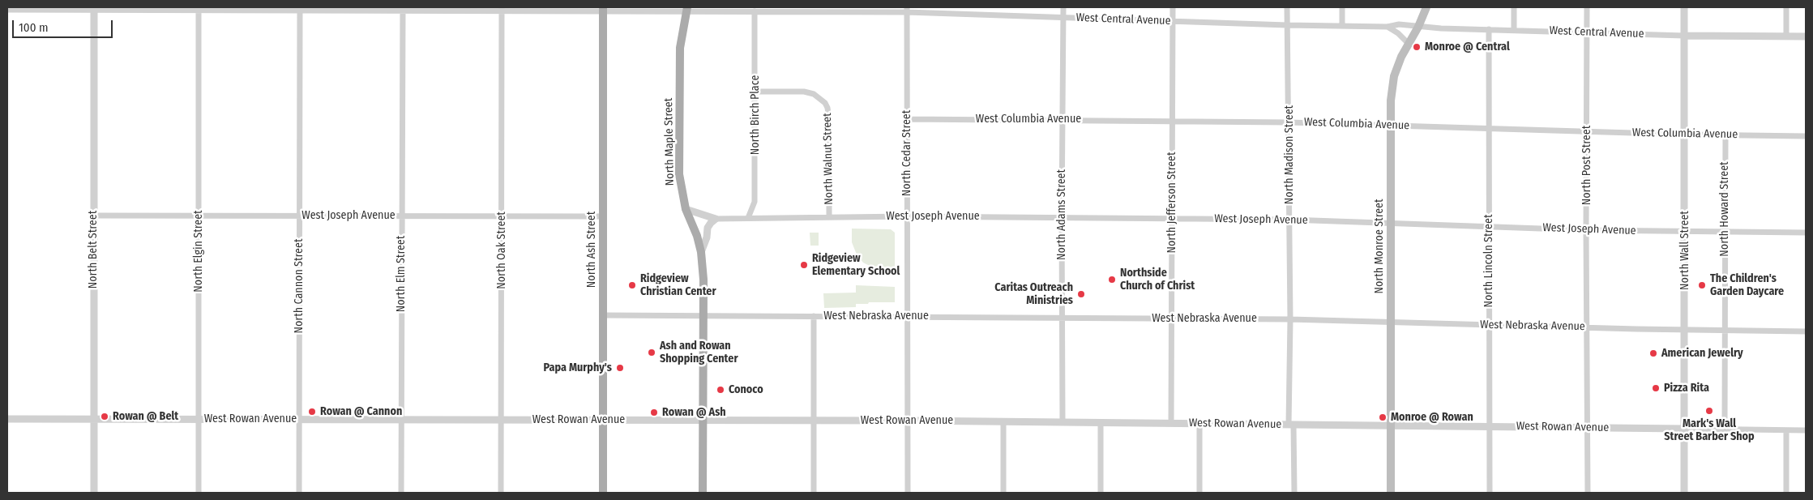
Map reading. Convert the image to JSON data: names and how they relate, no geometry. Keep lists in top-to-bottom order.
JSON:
{
  "streets": {
    "main road": ["North Maple Street", "North Monroe Street", "North Ash Street"],
    "street": [
      "West Central Avenue",
      "North Birch Place",
      "West Columbia Avenue",
      "North Cedar Street",
      "North Madison Street",
      "North Walnut Street",
      "North Post Street",
      "North Jefferson Street",
      "North Howard Street",
      "North Adams Street",
      "West Joseph Avenue",
      "North Belt Street",
      "North Oak Street",
      "North Wall Street",
      "North Elgin Street",
      "North Lincoln Street",
      "North Elm Street",
      "North Cannon Street",
      "West Nebraska Avenue",
      "West Rowan Avenue"
    ]
  },
  "crossings": [
    ["West Central Avenue", "North Birch Place"],
    ["West Central Avenue", "North Maple Street"],
    ["West Central Avenue", "North Cedar Street"],
    ["West Central Avenue", "North Madison Street"],
    ["West Central Avenue", "North Post Street"],
    ["West Central Avenue", "North Jefferson Street"],
    ["West Central Avenue", "North Adams Street"],
    ["West Central Avenue", "North Monroe Street"],
    ["West Central Avenue", "North Belt Street"],
    ["West Central Avenue", "North Ash Street"],
    ["West Central Avenue", "North Oak Street"],
    ["West Central Avenue", "North Wall Street"],
    ["West Central Avenue", "North Elgin Street"],
    ["West Central Avenue", "North Lincoln Street"],
    ["West Central Avenue", "North Elm Street"],
    ["West Central Avenue", "North Cannon Street"],
    ["North Birch Place", "North Walnut Street"],
    ["North Birch Place", "West Joseph Avenue"],
    ["West Columbia Avenue", "North Cedar Street"],
    ["West Columbia Avenue", "North Madison Street"],
    ["West Columbia Avenue", "North Post Street"],
    ["West Columbia Avenue", "North Jefferson Street"],
    ["West Columbia Avenue", "North Howard Street"],
    ["West Columbia Avenue", "North Adams Street"],
    ["West Columbia Avenue", "North Monroe Street"],
    ["West Columbia Avenue", "North Wall Street"],
    ["West Columbia Avenue", "North Lincoln Street"],
    ["North Maple Street", "West Nebraska Avenue"],
    ["North Maple Street", "West Rowan Avenue"],
    ["North Cedar Street", "West Joseph Avenue"],
    ["North Cedar Street", "West Nebraska Avenue"],
    ["North Cedar Street", "West Rowan Avenue"],
    ["North Madison Street", "West Joseph Avenue"],
    ["North Madison Street", "West Nebraska Avenue"],
    ["North Madison Street", "West Rowan Avenue"],
    ["North Walnut Street", "West Joseph Avenue"],
    ["North Post Street", "West Joseph Avenue"],
    ["North Post Street", "West Nebraska Avenue"],
    ["North Post Street", "West Rowan Avenue"],
    ["North Jefferson Street", "West Joseph Avenue"],
    ["North Jefferson Street", "West Nebraska Avenue"],
    ["North Jefferson Street", "West Rowan Avenue"],
    ["North Howard Street", "West Joseph Avenue"],
    ["North Howard Street", "West Nebraska Avenue"],
    ["North Howard Street", "West Rowan Avenue"],
    ["North Adams Street", "West Joseph Avenue"],
    ["North Adams Street", "West Nebraska Avenue"],
    ["North Adams Street", "West Rowan Avenue"],
    ["West Joseph Avenue", "North Monroe Street"],
    ["West Joseph Avenue", "North Belt Street"],
    ["West Joseph Avenue", "North Ash Street"],
    ["West Joseph Avenue", "North Oak Street"],
    ["West Joseph Avenue", "North Wall Street"],
    ["West Joseph Avenue", "North Elgin Street"],
    ["West Joseph Avenue", "North Lincoln Street"],
    ["West Joseph Avenue", "North Elm Street"],
    ["West Joseph Avenue", "North Cannon Street"],
    ["North Monroe Street", "West Nebraska Avenue"],
    ["North Monroe Street", "West Rowan Avenue"],
    ["North Belt Street", "West Rowan Avenue"],
    ["North Ash Street", "West Nebraska Avenue"],
    ["North Ash Street", "West Rowan Avenue"],
    ["North Oak Street", "West Rowan Avenue"],
    ["North Wall Street", "West Nebraska Avenue"],
    ["North Wall Street", "West Rowan Avenue"],
    ["North Elgin Street", "West Rowan Avenue"],
    ["North Lincoln Street", "West Nebraska Avenue"],
    ["North Lincoln Street", "West Rowan Avenue"],
    ["North Elm Street", "West Rowan Avenue"],
    ["North Cannon Street", "West Rowan Avenue"]
  ],
  "places": [
    "Monroe @ Central",
    "Ridgeview Elementary School",
    "Northside Church of Christ",
    "Ridgeview Christian Center",
    "The Children's Garden Daycare",
    "Caritas Outreach Ministries",
    "Ash and Rowan Shopping Center",
    "American Jewelry",
    "Papa Murphy's",
    "Pizza Rita",
    "Conoco",
    "Mark's Wall Street Barber Shop",
    "Rowan @ Cannon",
    "Rowan @ Ash",
    "Rowan @ Belt",
    "Monroe @ Rowan"
  ],
  "scale_bar": "100 m"
}
